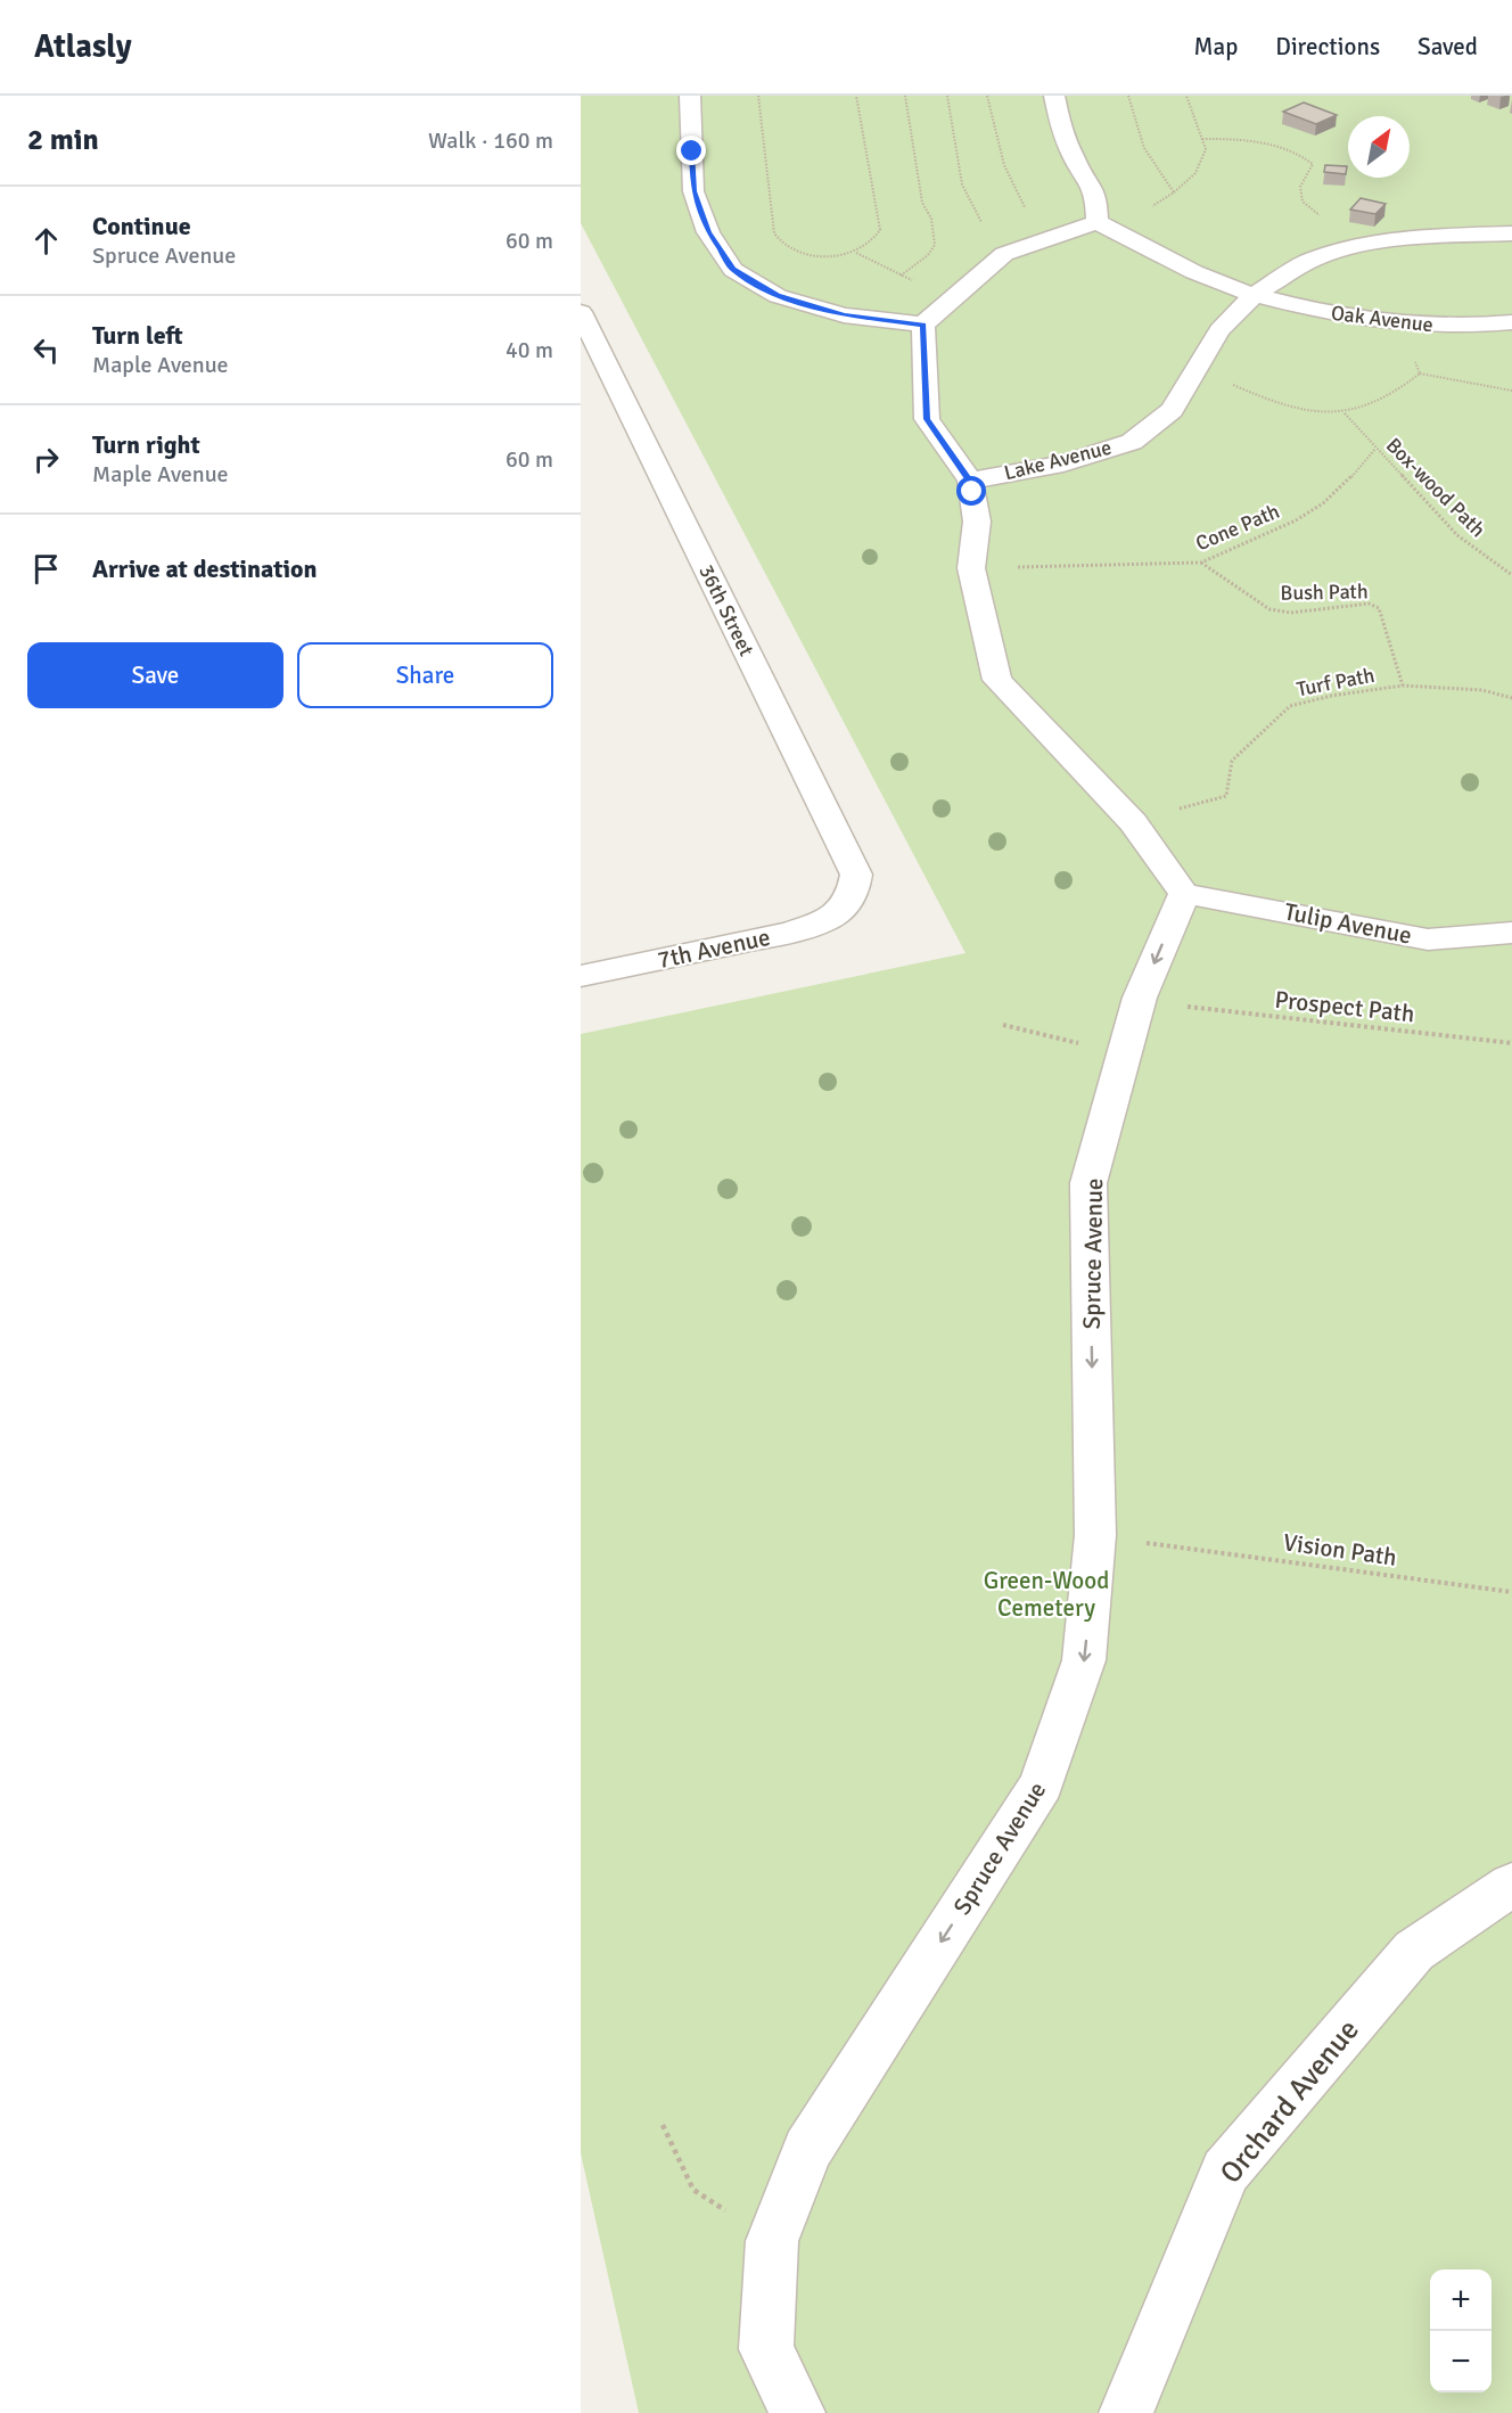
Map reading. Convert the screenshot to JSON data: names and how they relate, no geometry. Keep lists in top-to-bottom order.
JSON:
{
  "streets": {
    "street": [
      "Oak Avenue",
      "Lake Avenue",
      "36th Street",
      "Tulip Avenue",
      "7th Avenue",
      "Spruce Avenue",
      "Orchard Avenue"
    ],
    "path": [
      "Box-wood Path",
      "Cone Path",
      "Bush Path",
      "Turf Path",
      "Prospect Path",
      "Vision Path"
    ]
  },
  "crossings": [
    ["Oak Avenue", "Lake Avenue"],
    ["Box-wood Path", "Cone Path"],
    ["Cone Path", "Bush Path"],
    ["Bush Path", "Turf Path"],
    ["36th Street", "7th Avenue"],
    ["Tulip Avenue", "Spruce Avenue"]
  ],
  "one_way": ["Spruce Avenue"],
  "parks": ["Green-Wood Cemetery"],
  "north": "top right",
  "page": {
    "header": "Atlasly",
    "nav": ["Map", "Directions", "Saved"],
    "heading": ["2 min", "Walk · 160 m"],
    "list": [
      ["Continue", "Spruce Avenue", "60 m"],
      ["Turn left", "Maple Avenue", "40 m"],
      ["Turn right", "Maple Avenue", "60 m"],
      "Arrive at destination"
    ],
    "buttons": ["Save", "Share"],
    "map_buttons": ["+", "−"]
  }
}
